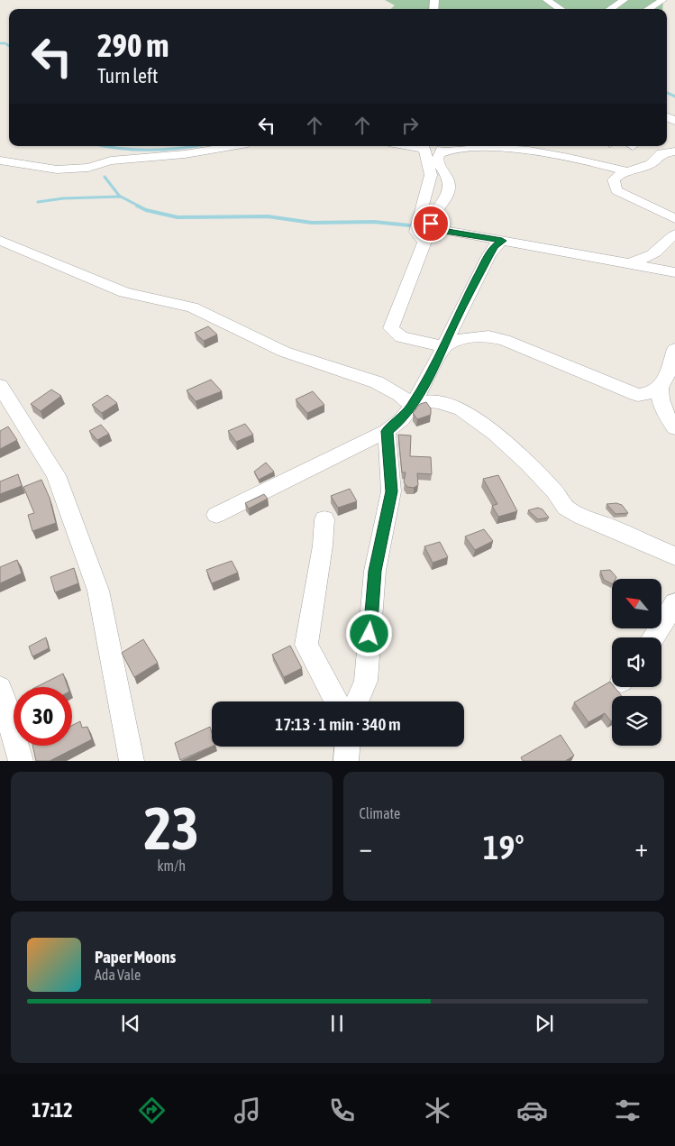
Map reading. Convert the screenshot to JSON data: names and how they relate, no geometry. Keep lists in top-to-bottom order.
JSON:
{
  "north": "top left",
  "page": {
    "turn": ["290 m", "Turn left"],
    "limit": "30",
    "trip": "17:13 · 1 min · 340 m",
    "tile": [
      ["23", "km/h"],
      "Climate"
    ],
    "heat": ["−", "19°", "+"],
    "song": ["Paper Moons", "Ada Vale"],
    "tabs": "17:12"
  }
}
